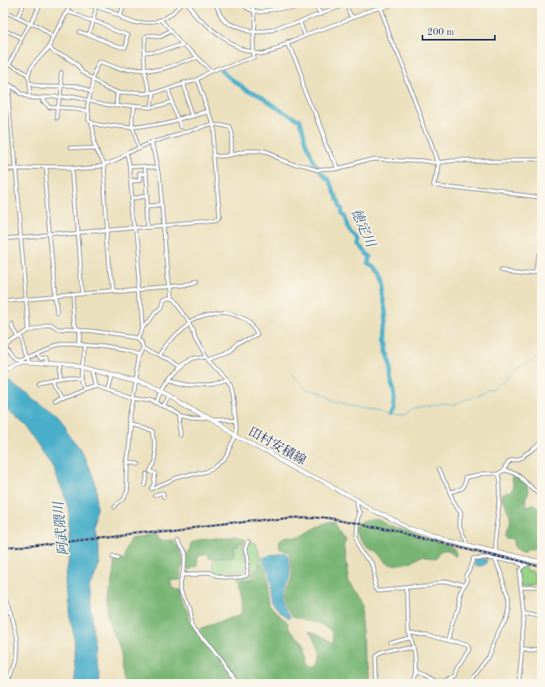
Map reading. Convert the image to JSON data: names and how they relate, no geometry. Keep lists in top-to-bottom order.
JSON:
{
  "streets": {
    "main road": ["田村安積線"]
  },
  "water": ["徳定川", "阿武隈川"],
  "scale_bar": "200 m"
}
